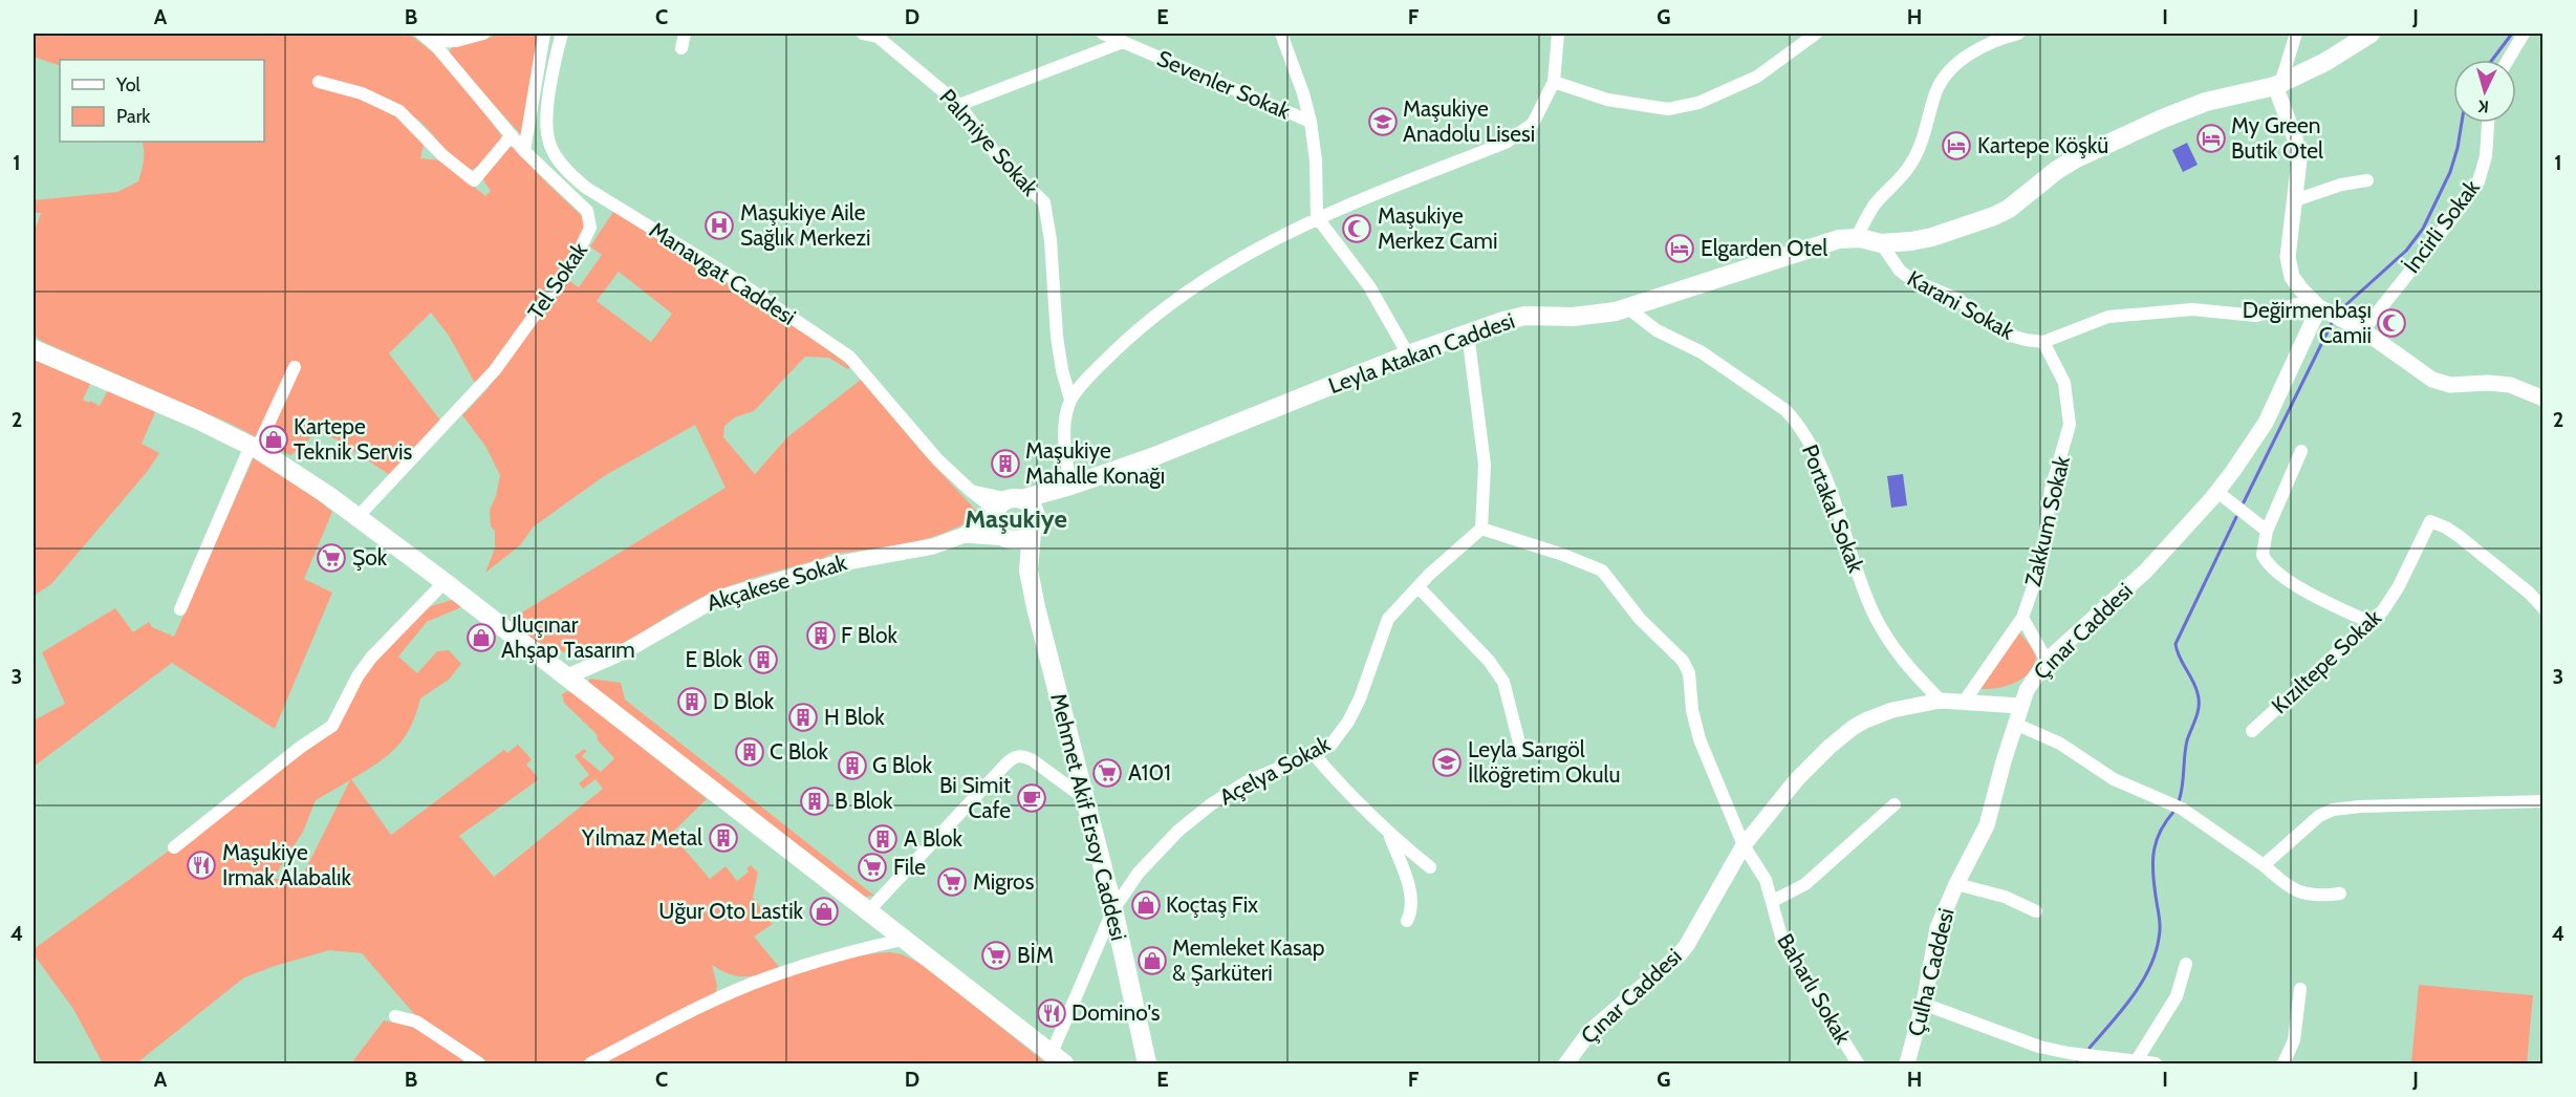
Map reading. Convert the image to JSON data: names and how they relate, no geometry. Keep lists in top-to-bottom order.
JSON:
{
  "streets": {
    "main road": ["Leyla Atakan Caddesi", "Mehmet Akif Ersoy Caddesi"],
    "street": [
      "Sevenler Sokak",
      "Palmiye Sokak",
      "İncirli Sokak",
      "Manavgat Caddesi",
      "Tel Sokak",
      "Karani Sokak",
      "Portakal Sokak",
      "Zakkum Sokak",
      "Akçakese Sokak",
      "Çınar Caddesi",
      "Kızıltepe Sokak",
      "Açelya Sokak",
      "Çulha Caddesi",
      "Baharlı Sokak"
    ]
  },
  "crossings": [
    ["Karani Sokak", "Leyla Atakan Caddesi"],
    ["Karani Sokak", "Zakkum Sokak"],
    ["Karani Sokak", "Çınar Caddesi"],
    ["Leyla Atakan Caddesi", "Portakal Sokak"],
    ["Portakal Sokak", "Çınar Caddesi"],
    ["Zakkum Sokak", "Çınar Caddesi"],
    ["Çınar Caddesi", "Çulha Caddesi"],
    ["Çınar Caddesi", "Baharlı Sokak"],
    ["Açelya Sokak", "Mehmet Akif Ersoy Caddesi"],
    ["Açelya Sokak", "Baharlı Sokak"]
  ],
  "districts": ["Maşukiye"],
  "places": {
    "school or university": ["Maşukiye Anadolu Lisesi", "Leyla Sarıgöl İlköğretim Okulu"],
    "hotel": ["My Green Butik Otel", "Kartepe Köşkü", "Elgarden Otel"],
    "hospital": ["Maşukiye Aile Sağlık Merkezi"],
    "mosque": ["Maşukiye Merkez Cami", "Değirmenbaşı Camii"],
    "shop": [
      "Kartepe Teknik Servis",
      "Uluçınar Ahşap Tasarım",
      "Koçtaş Fix",
      "Uğur Oto Lastik",
      "Memleket Kasap & Şarküteri"
    ],
    "building": [
      "Maşukiye Mahalle Konağı",
      "F Blok",
      "E Blok",
      "D Blok",
      "H Blok",
      "C Blok",
      "G Blok",
      "B Blok",
      "Yılmaz Metal",
      "A Blok"
    ],
    "supermarket": [
      "Şok",
      "A101",
      "File",
      "Migros",
      "BİM"
    ],
    "cafe": ["Bi Simit Cafe"],
    "restaurant": ["Maşukiye Irmak Alabalık", "Domino's"]
  },
  "legend": ["Yol", "Park"],
  "north": "bottom",
  "grid": {
    "columns": [
      "A",
      "B",
      "C",
      "D",
      "E",
      "F",
      "G",
      "H",
      "I",
      "J"
    ],
    "rows": [
      "1",
      "2",
      "3",
      "4"
    ]
  }
}
